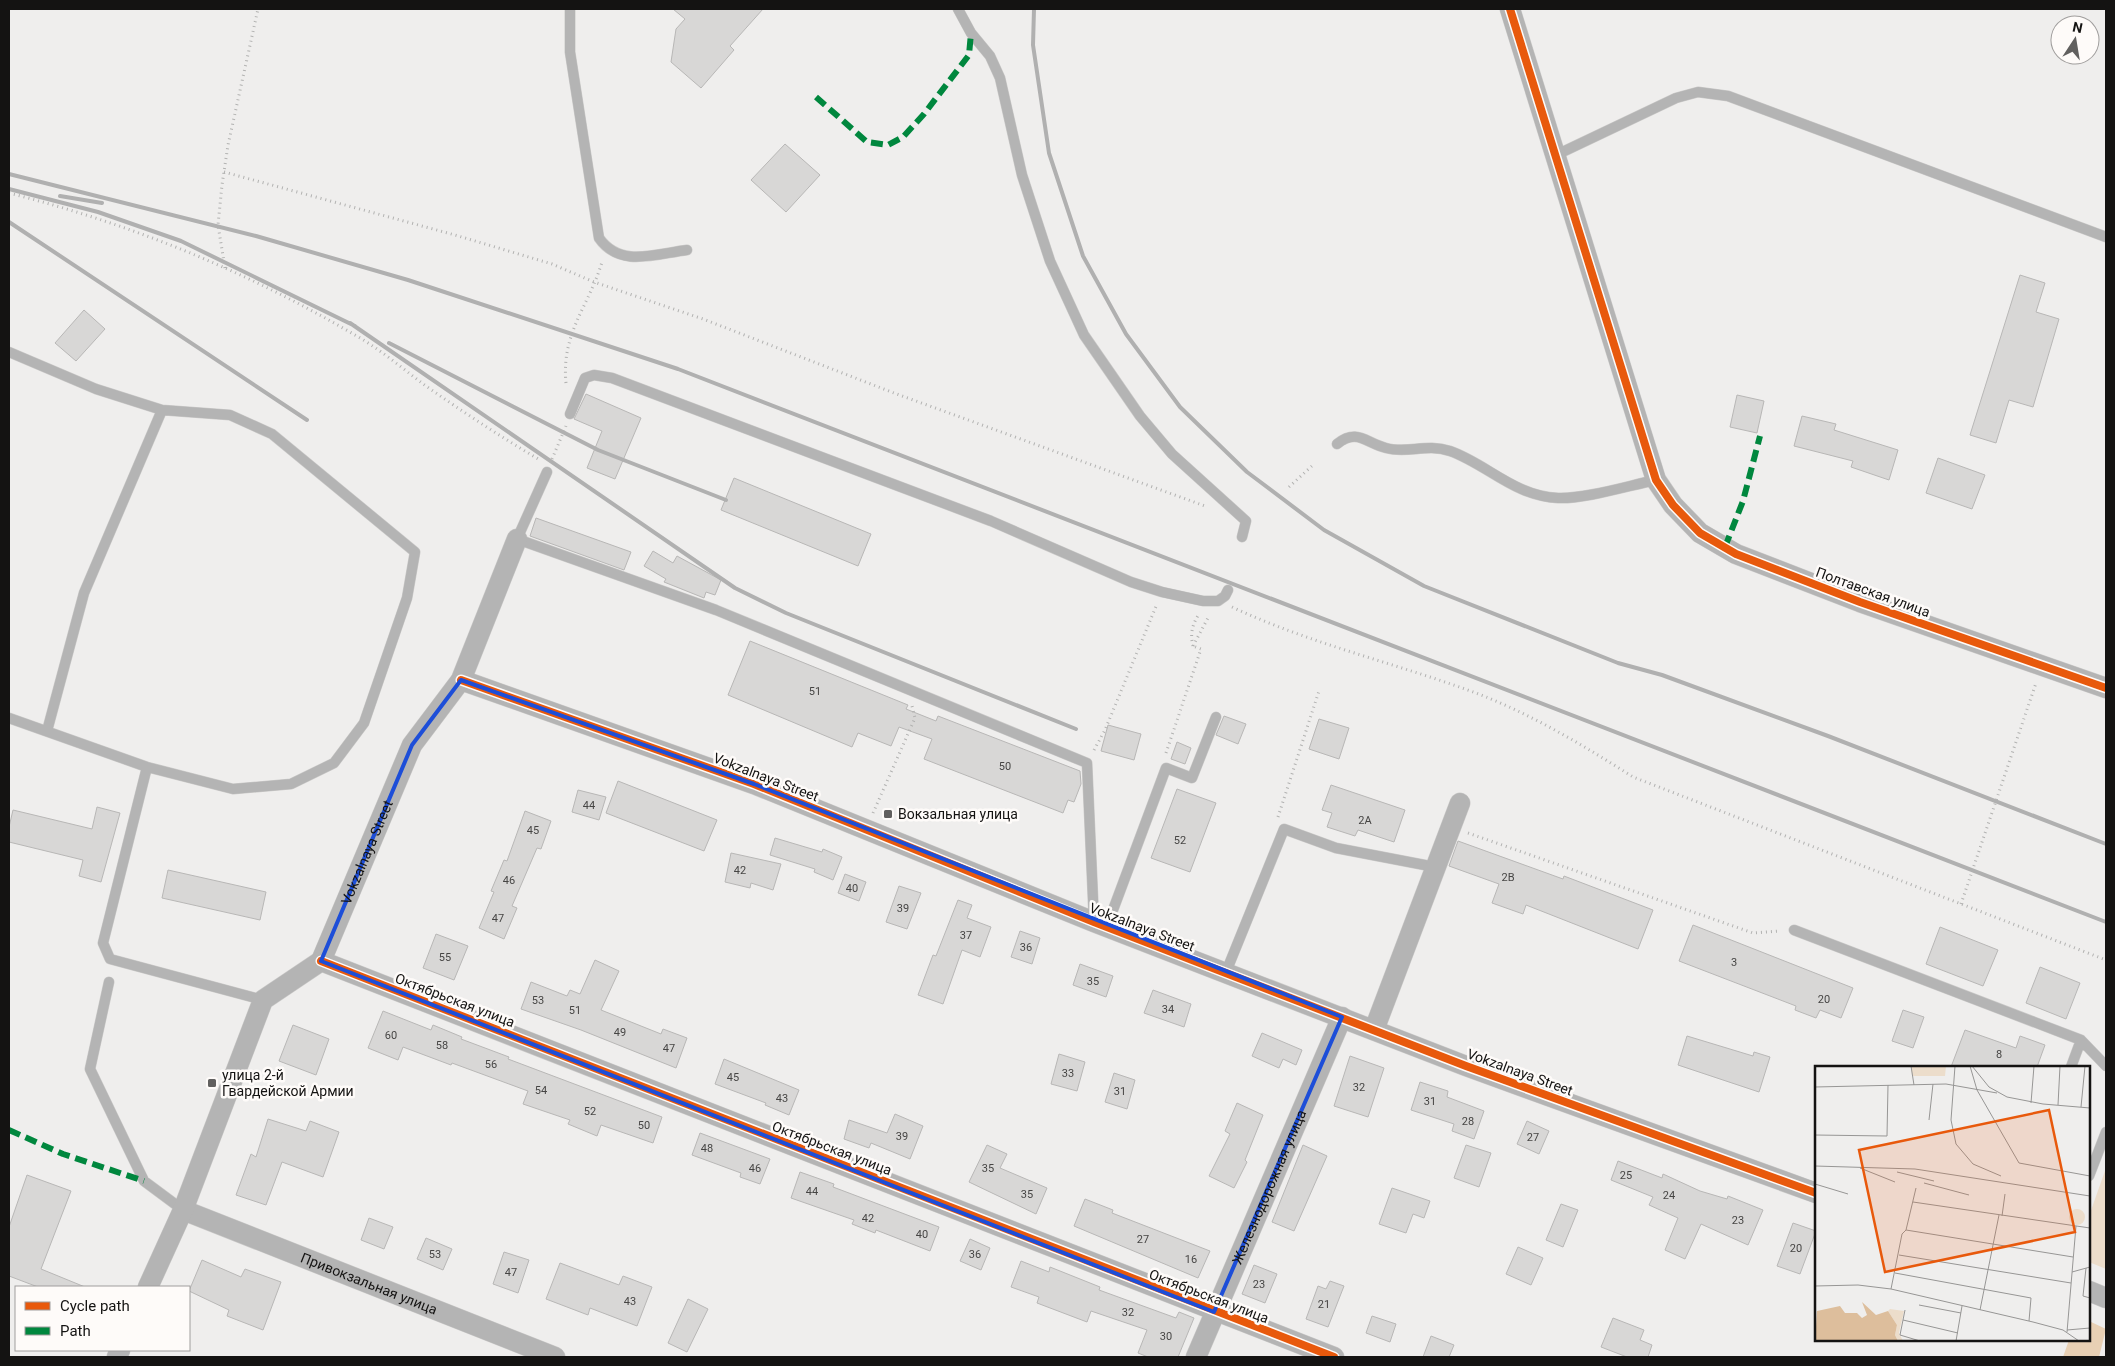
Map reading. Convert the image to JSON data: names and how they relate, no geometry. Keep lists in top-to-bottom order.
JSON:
{
  "streets": {
    "street": [
      "Полтавская улица",
      "Vokzalnaya Street",
      "Октябрьская улица",
      "Железнодорожная улица",
      "Привокзальная улица"
    ]
  },
  "crossings": [
    ["Vokzalnaya Street", "Октябрьская улица"],
    ["Vokzalnaya Street", "Железнодорожная улица"],
    ["Октябрьская улица", "Железнодорожная улица"]
  ],
  "places": {
    "transit": ["Вокзальная улица", "улица 2-й Гвардейской Армии"]
  },
  "house_numbers": [
    "51",
    "50",
    "44",
    "2А",
    "45",
    "52",
    "42",
    "2В",
    "46",
    "40",
    "39",
    "47",
    "37",
    "36",
    "55",
    "3",
    "35",
    "20",
    "53",
    "34",
    "51",
    "49",
    "60",
    "58",
    "47",
    "8",
    "56",
    "33",
    "45",
    "32",
    "54",
    "31",
    "43",
    "31",
    "52",
    "28",
    "50",
    "39",
    "27",
    "48",
    "46",
    "35",
    "25",
    "44",
    "35",
    "24",
    "42",
    "23",
    "40",
    "27",
    "20",
    "53",
    "36",
    "16",
    "47",
    "23",
    "43",
    "21",
    "32",
    "30"
  ],
  "legend": ["Cycle path", "Path"],
  "north": "top"
}
